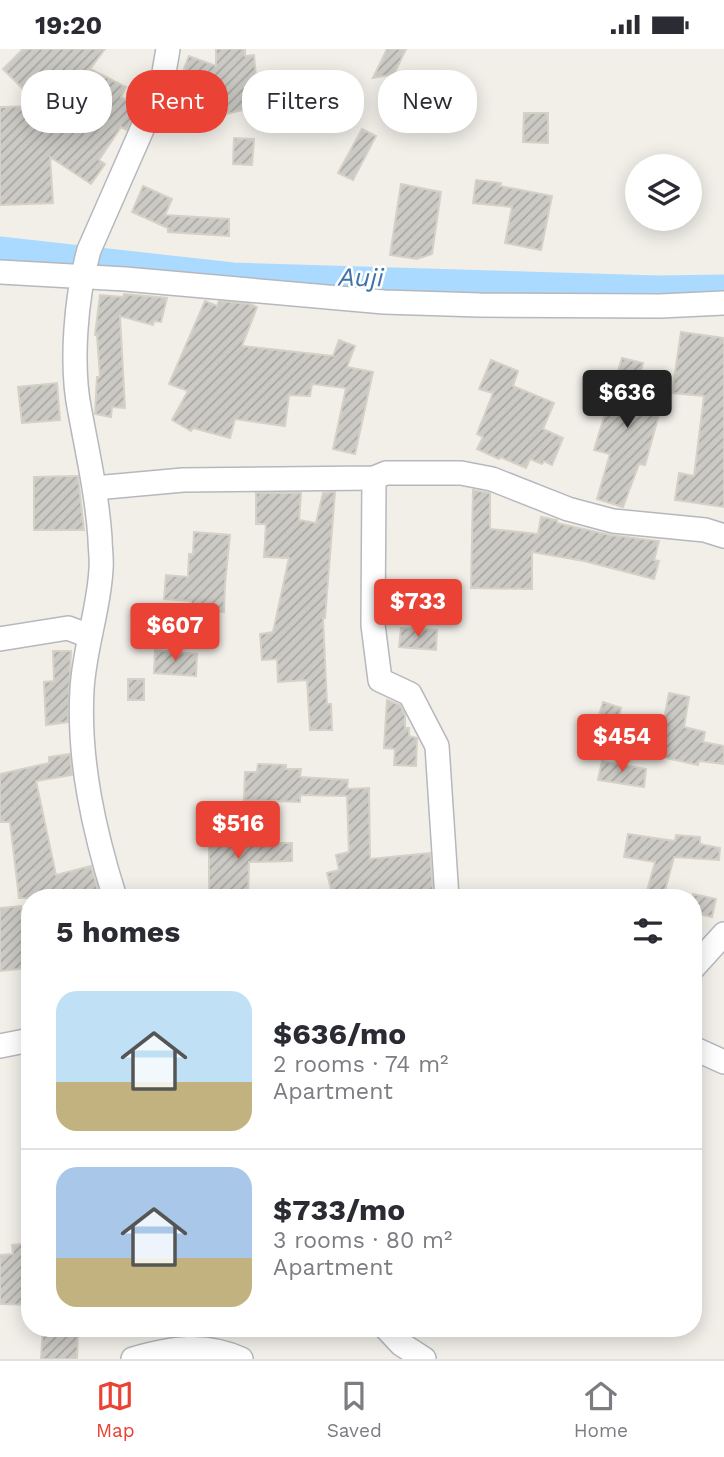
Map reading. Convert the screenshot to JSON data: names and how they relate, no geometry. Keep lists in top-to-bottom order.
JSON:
{
  "water": ["Auji"],
  "page": {
    "status": "19:20",
    "chip": [
      "Buy",
      "Rent",
      "Filters",
      "New"
    ],
    "price": [
      "$636",
      "$733",
      "$607",
      "$454",
      "$516"
    ],
    "heading": "5 homes",
    "list": [
      {
        "name": "$636/mo",
        "note": "2 rooms · 74 m² · Apartment"
      },
      {
        "name": "$733/mo",
        "note": "3 rooms · 80 m² · Apartment"
      }
    ],
    "tabs": ["Map", "Saved", "Home"]
  }
}
